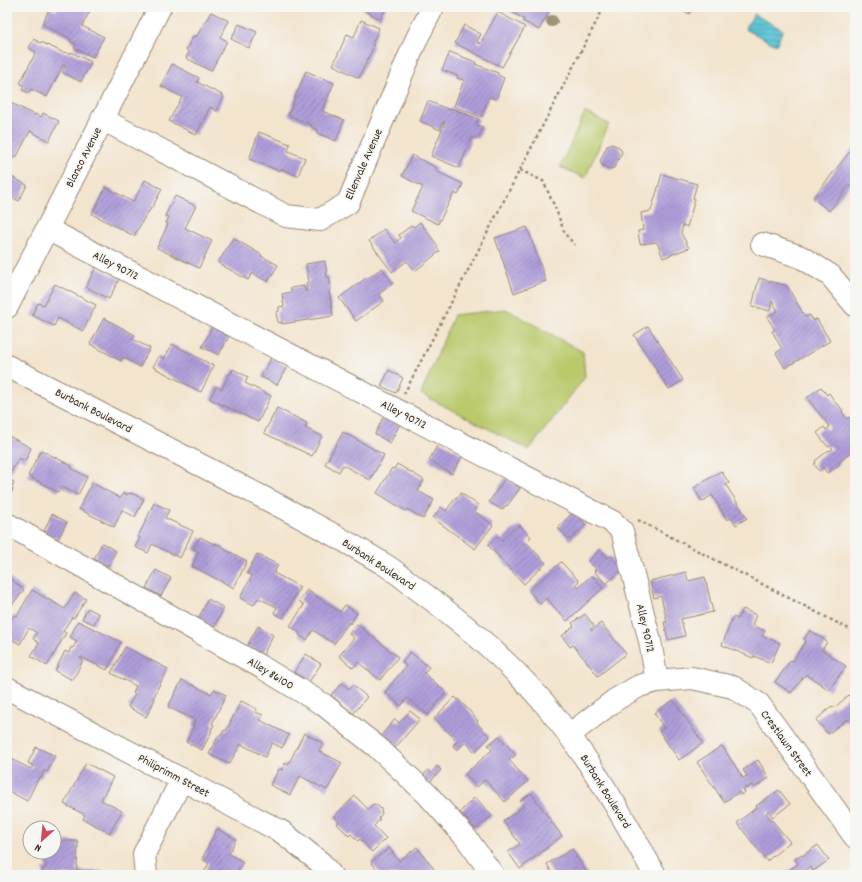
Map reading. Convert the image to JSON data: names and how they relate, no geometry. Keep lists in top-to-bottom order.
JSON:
{
  "streets": {
    "street": [
      "Blanco Avenue",
      "Ellenvale Avenue",
      "Alley 90712",
      "Burbank Boulevard",
      "Alley 86100",
      "Crestlawn Street",
      "Philiprimm Street"
    ]
  },
  "crossings": [
    ["Blanco Avenue", "Ellenvale Avenue"],
    ["Blanco Avenue", "Alley 90712"],
    ["Alley 90712", "Crestlawn Street"],
    ["Burbank Boulevard", "Crestlawn Street"]
  ],
  "north": "bottom left"
}
